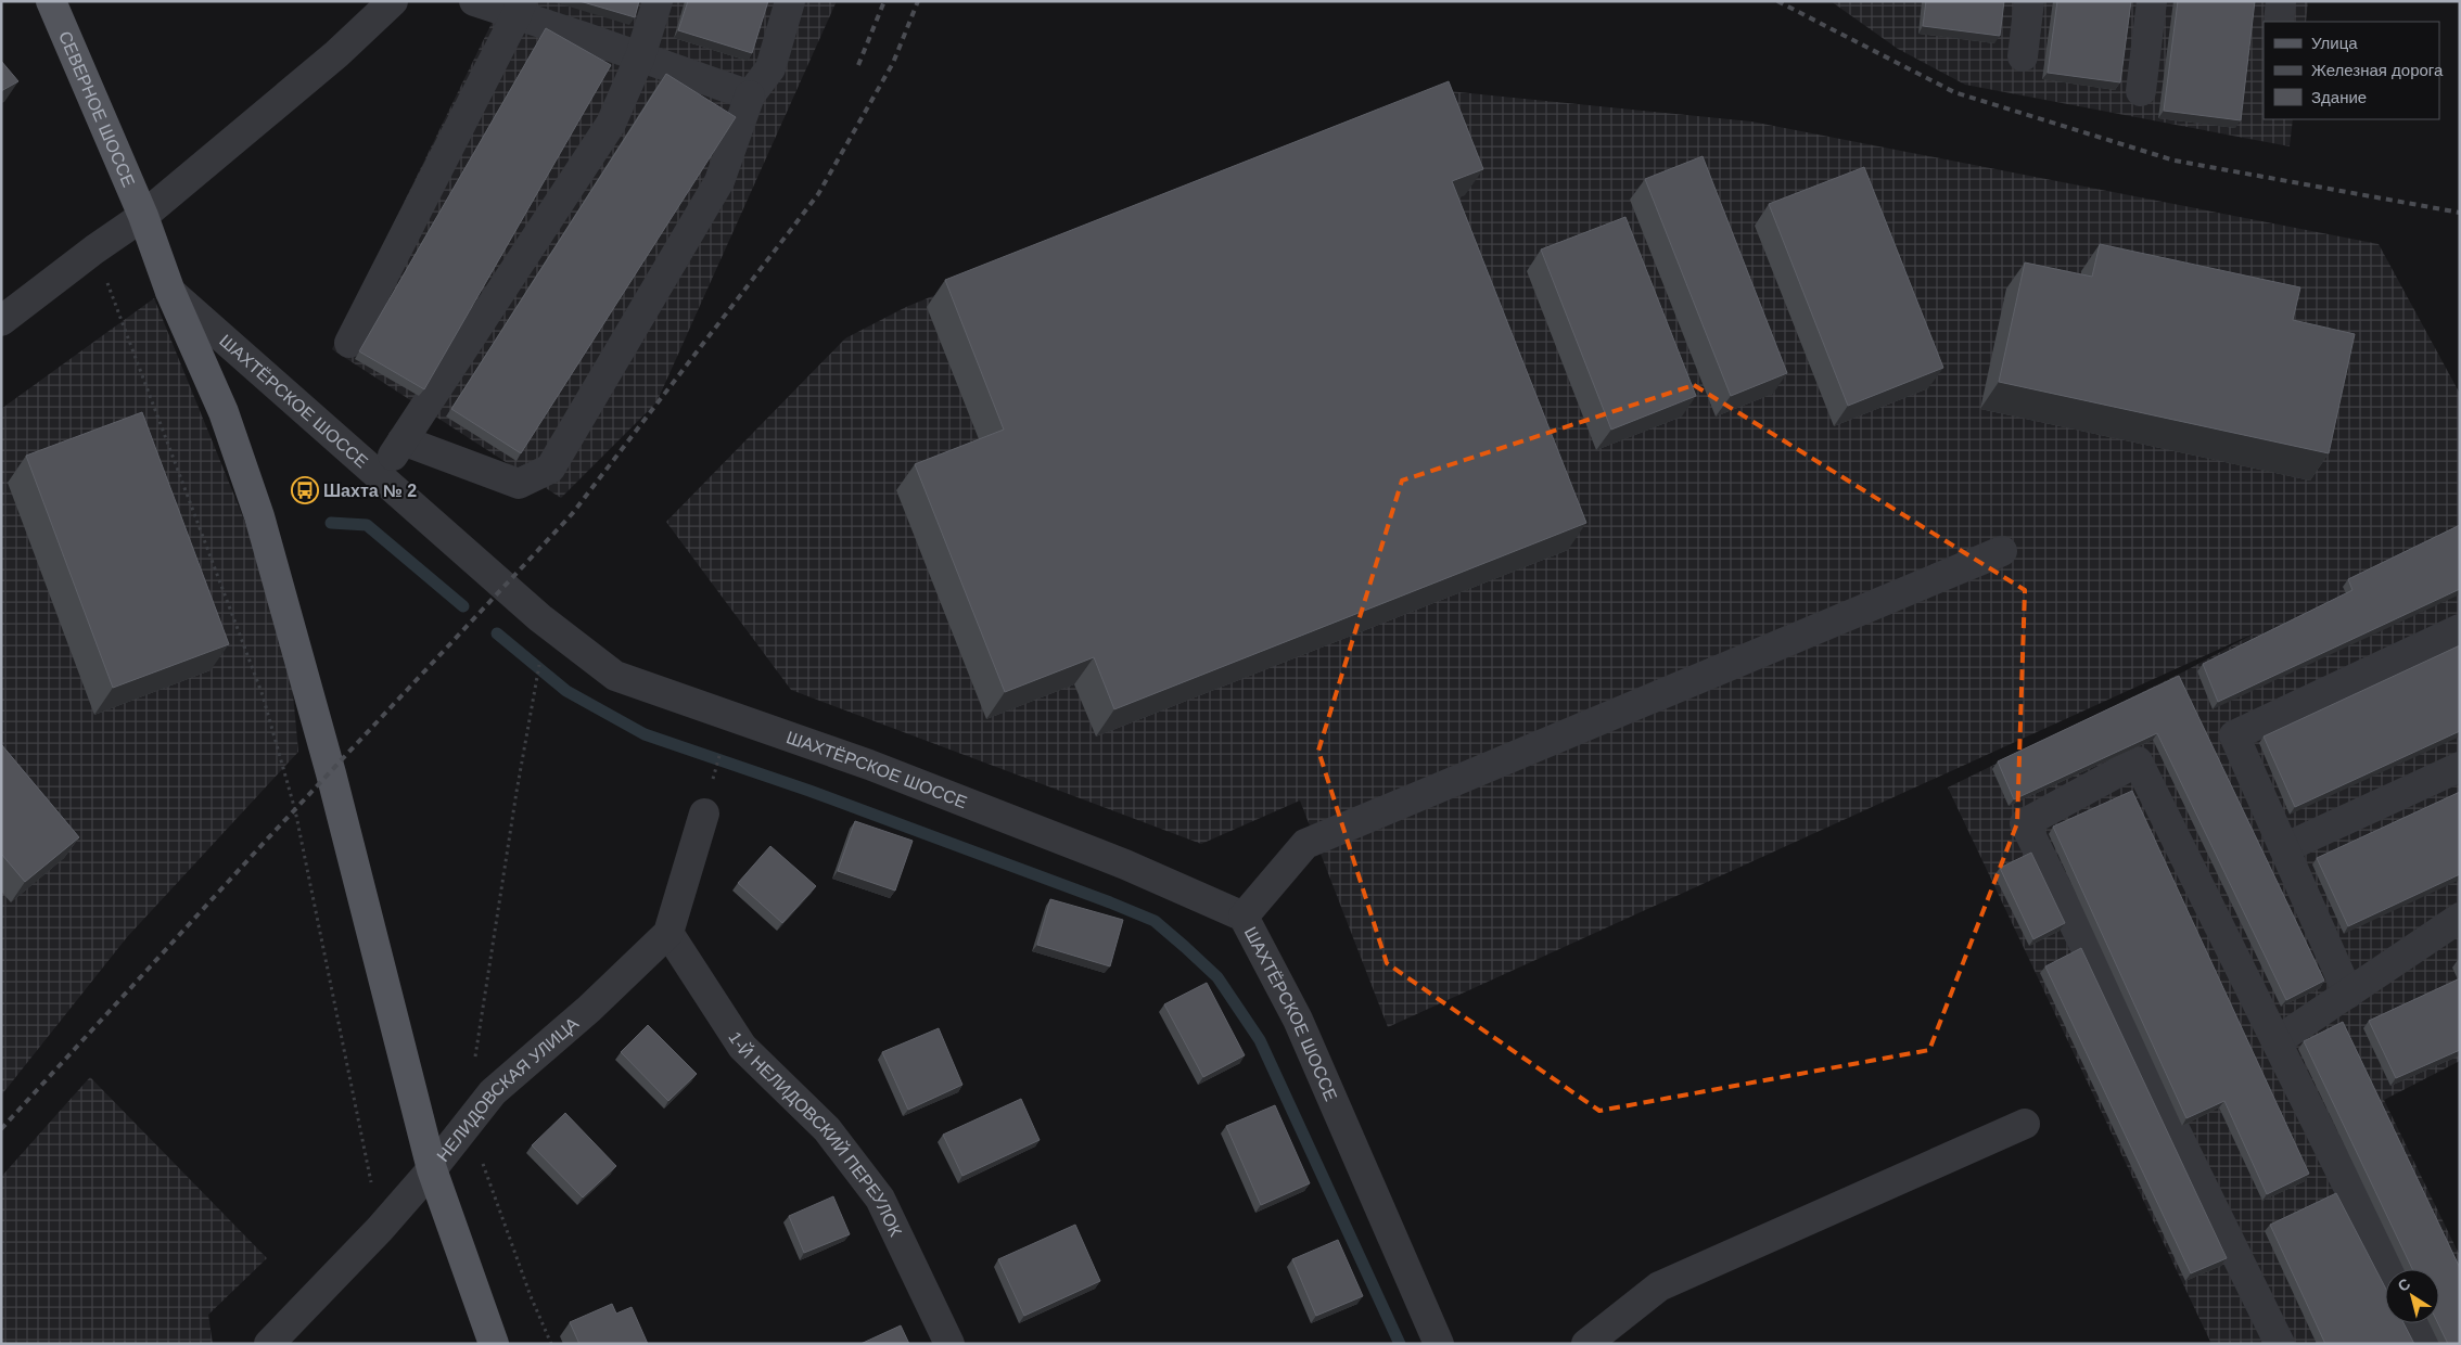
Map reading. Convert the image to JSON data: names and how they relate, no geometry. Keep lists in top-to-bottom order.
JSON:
{
  "streets": {
    "main road": ["СЕВЕРНОЕ ШОССЕ"],
    "street": ["ШАХТЁРСКОЕ ШОССЕ", "НЕЛИДОВСКАЯ УЛИЦА", "1-Й НЕЛИДОВСКИЙ ПЕРЕУЛОК"]
  },
  "crossings": [
    ["СЕВЕРНОЕ ШОССЕ", "ШАХТЁРСКОЕ ШОССЕ"],
    ["СЕВЕРНОЕ ШОССЕ", "НЕЛИДОВСКАЯ УЛИЦА"],
    ["НЕЛИДОВСКАЯ УЛИЦА", "1-Й НЕЛИДОВСКИЙ ПЕРЕУЛОК"]
  ],
  "places": {
    "bus stop": ["Шахта № 2"]
  },
  "legend": ["Улица", "Железная дорога", "Здание"],
  "north": "top left"
}
